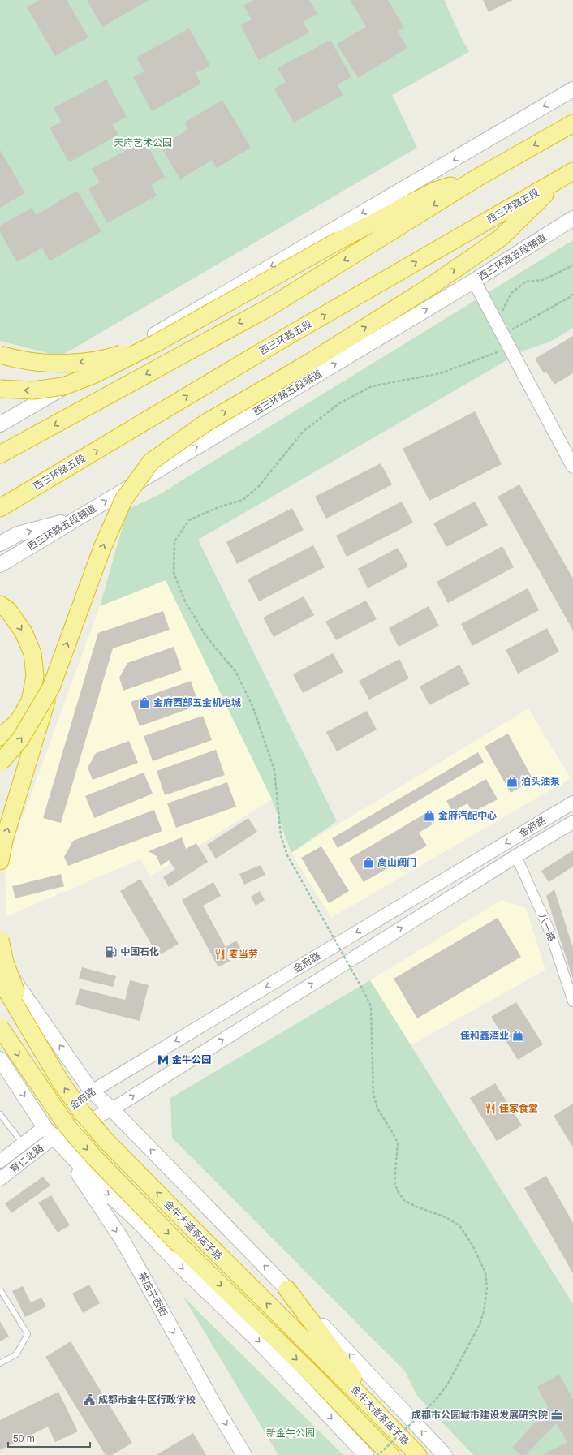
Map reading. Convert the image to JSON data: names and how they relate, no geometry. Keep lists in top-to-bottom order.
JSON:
{
  "streets": {
    "highway": ["西三环路五段", "金牛大道茶店子路"],
    "main road": ["西三环路五段辅道", "金府路", "茶店子西街"],
    "street": ["八一路", "育仁北路"]
  },
  "crossings": [
    ["金府路", "八一路"],
    ["金府路", "育仁北路"],
    ["金府路", "茶店子西街"],
    ["育仁北路", "茶店子西街"]
  ],
  "parks": ["天府艺术公园", "新金牛公园"],
  "places": {
    "shop": [
      "金府西部五金机电城",
      "泊头油泵",
      "金府汽配中心",
      "高山阀门",
      "佳和鑫酒业"
    ],
    "fuel station": ["中国石化"],
    "restaurant": ["麦当劳", "佳家食堂"],
    "metro station": ["金牛公园"],
    "public building": ["成都市金牛区行政学校"],
    "office": ["成都市公园城市建设发展研究院"]
  },
  "scale_bar": "50 m"
}
